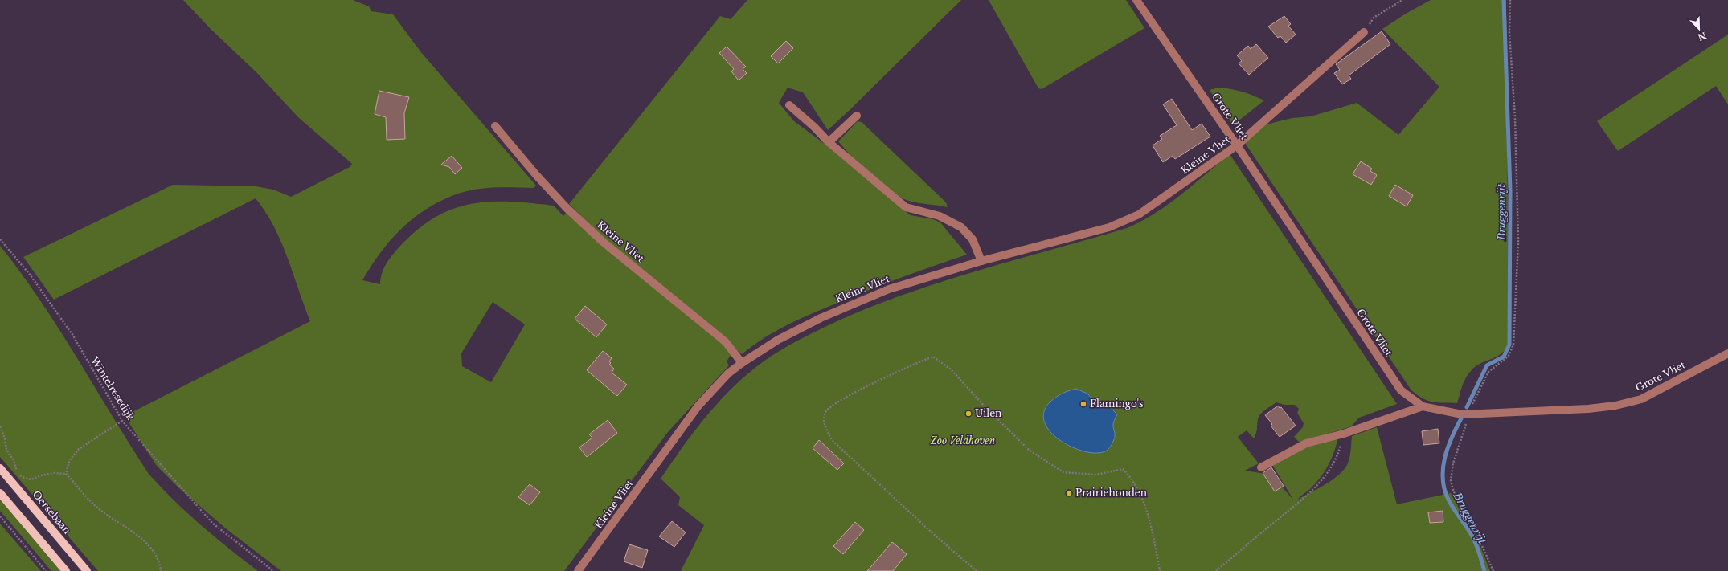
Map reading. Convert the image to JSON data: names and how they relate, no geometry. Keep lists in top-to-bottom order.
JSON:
{
  "streets": {
    "main road": ["Oersebaan"],
    "street": ["Grote Vliet", "Kleine Vliet"],
    "path": ["Wintelresedijk"]
  },
  "crossings": [
    ["Grote Vliet", "Kleine Vliet"]
  ],
  "water": ["Bruggenrijt"],
  "parks": ["Zoo Veldhoven"],
  "places": ["Flamingo's", "Uilen", "Prairiehonden"],
  "north": "bottom right"
}
